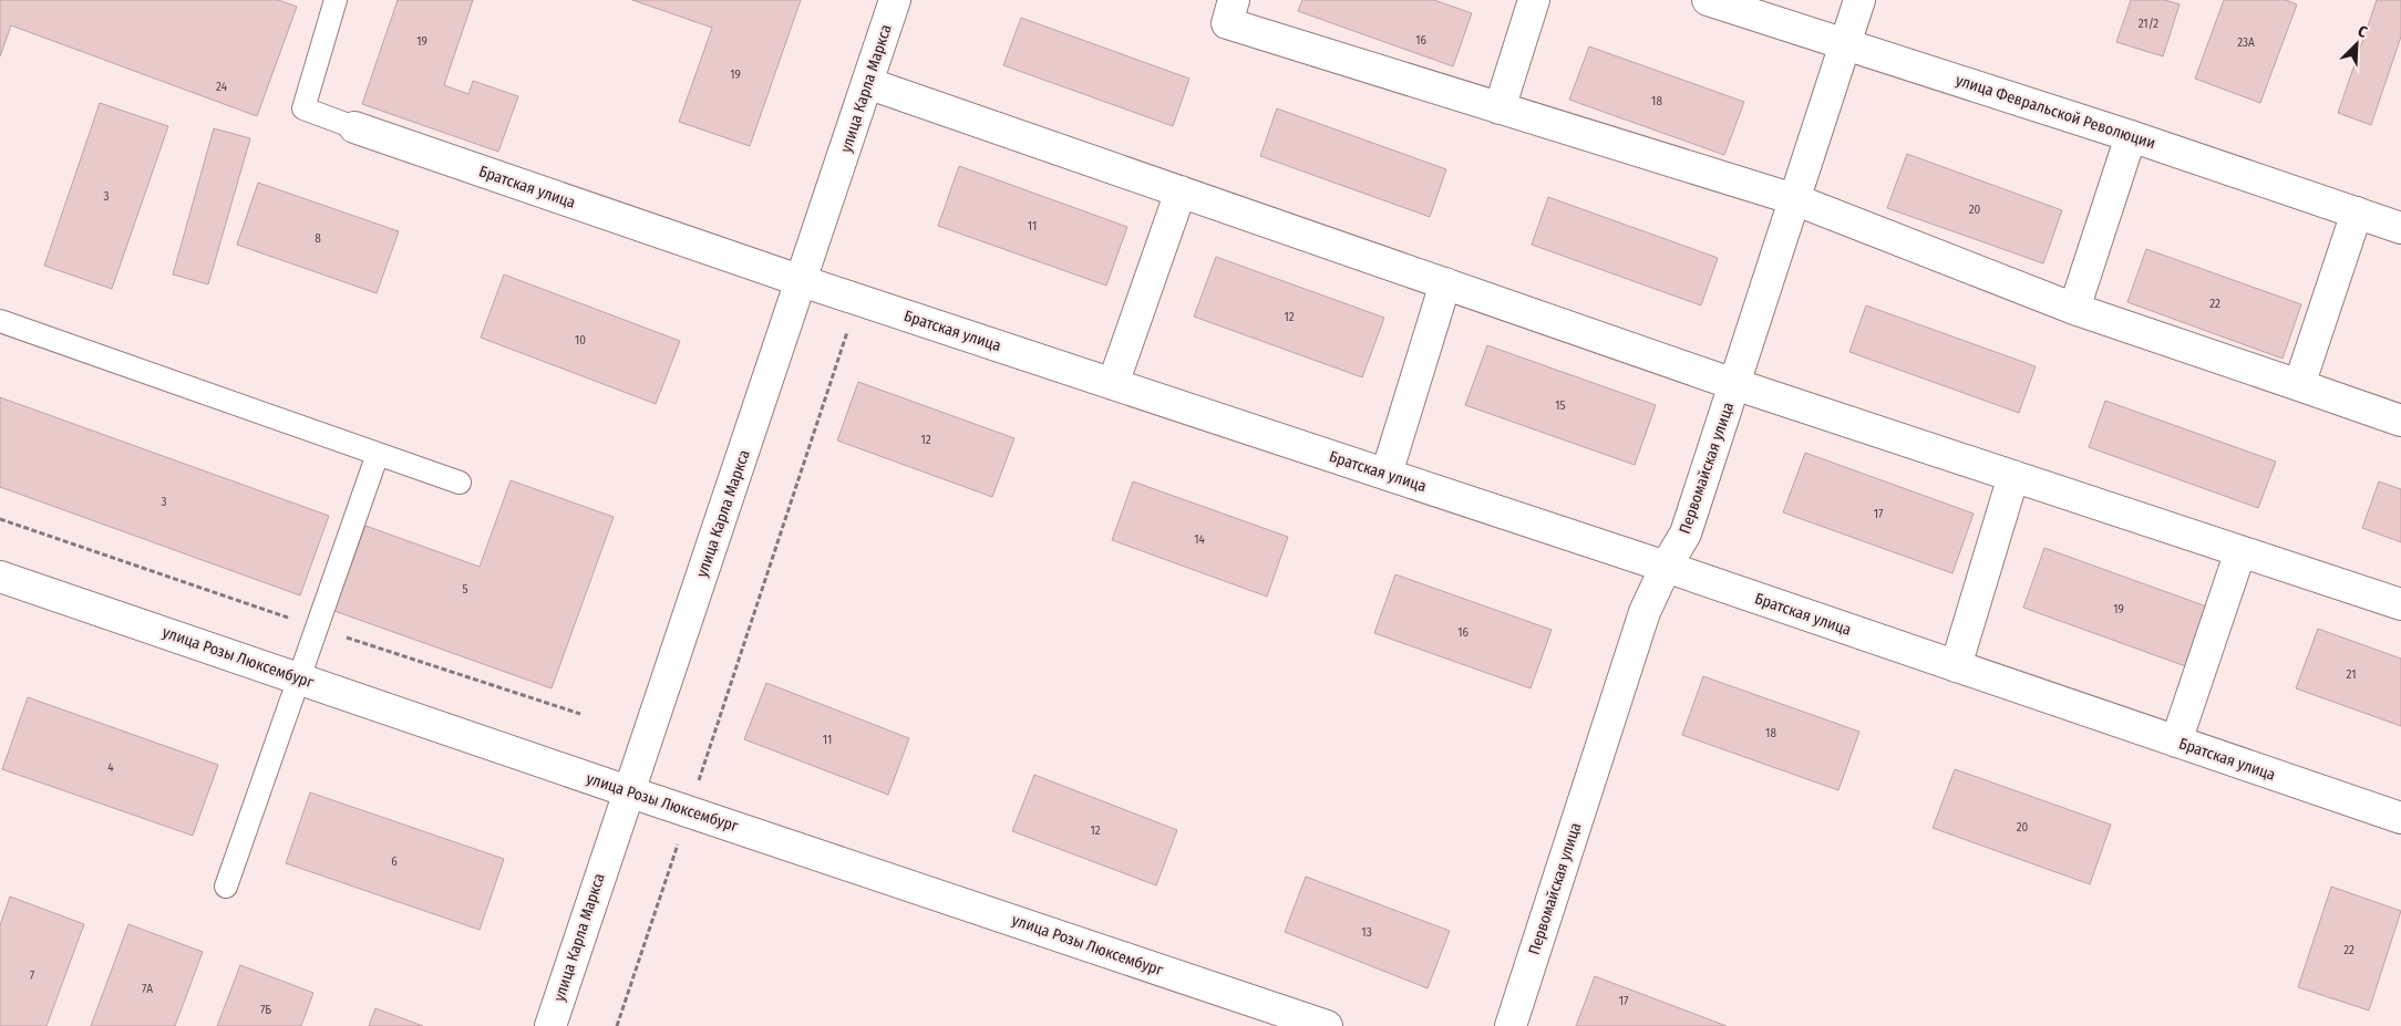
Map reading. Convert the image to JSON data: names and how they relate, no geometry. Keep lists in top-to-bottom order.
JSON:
{
  "streets": {
    "street": [
      "улица Карла Маркса",
      "улица Февральской Революции",
      "Братская улица",
      "Первомайская улица",
      "улица Розы Люксембург"
    ]
  },
  "crossings": [
    ["улица Карла Маркса", "Братская улица"],
    ["улица Карла Маркса", "улица Розы Люксембург"],
    ["улица Февральской Революции", "Первомайская улица"],
    ["Братская улица", "Первомайская улица"]
  ],
  "house_numbers": [
    "21/2",
    "16",
    "19",
    "23А",
    "19",
    "24",
    "18",
    "3",
    "20",
    "11",
    "8",
    "22",
    "12",
    "10",
    "15",
    "12",
    "3",
    "17",
    "14",
    "5",
    "19",
    "16",
    "21",
    "18",
    "11",
    "4",
    "20",
    "12",
    "6",
    "13",
    "22",
    "7",
    "7А",
    "17",
    "7Б"
  ],
  "north": "top right"
}
